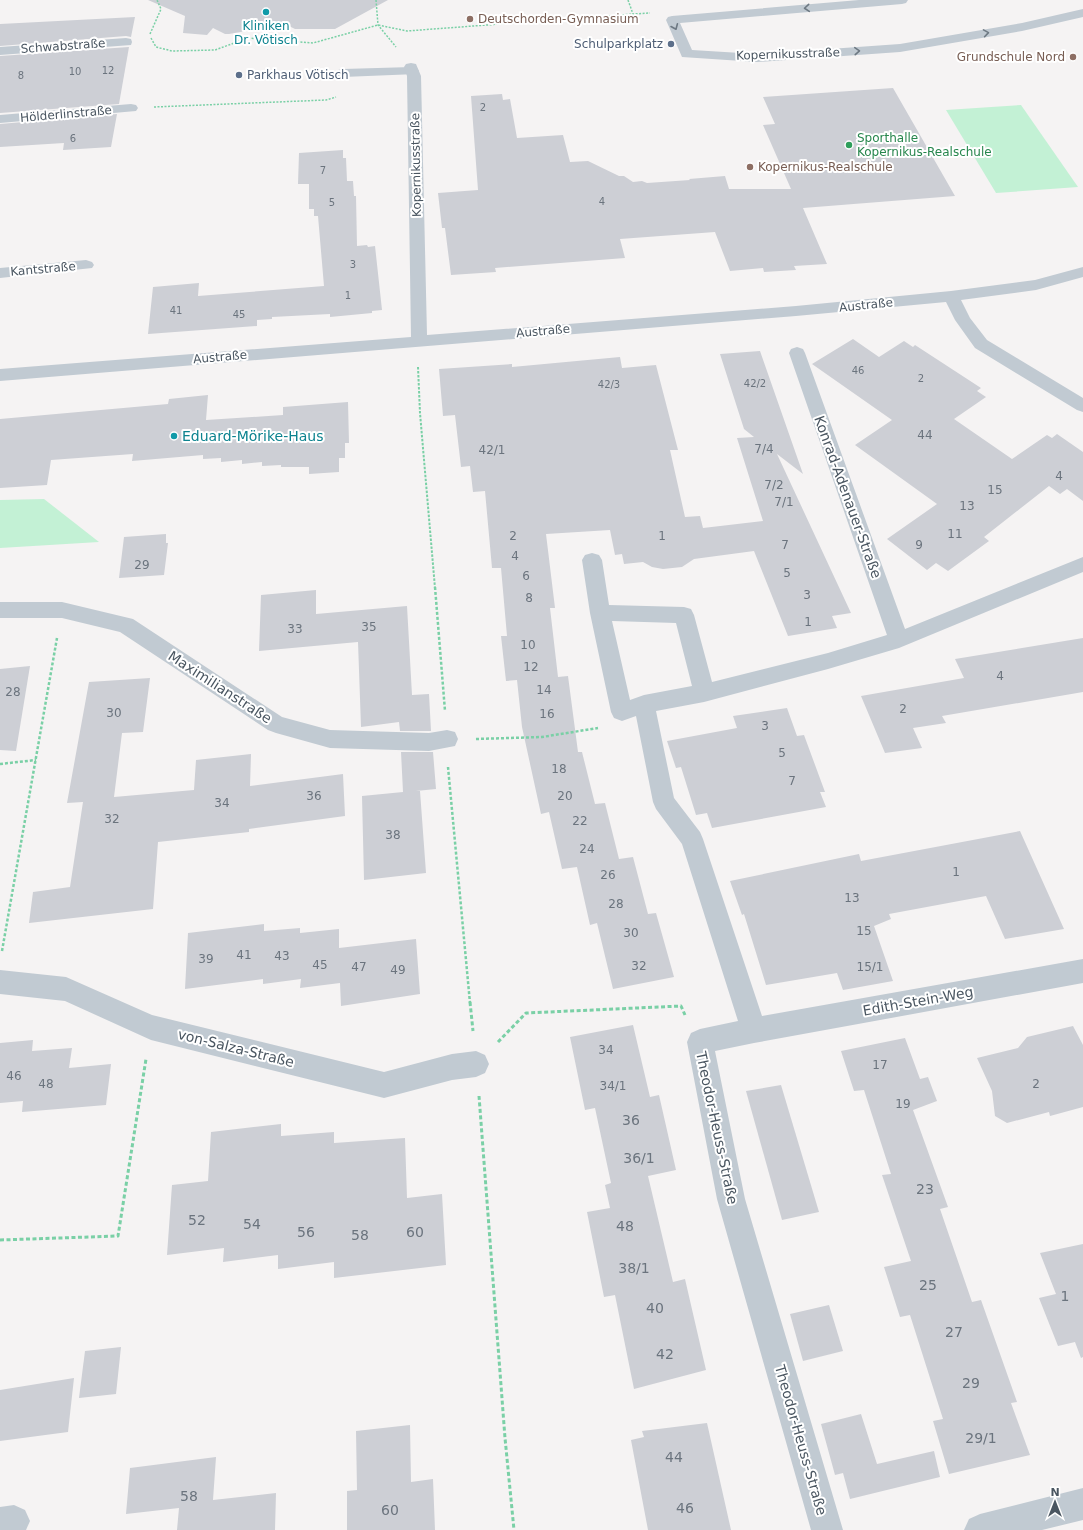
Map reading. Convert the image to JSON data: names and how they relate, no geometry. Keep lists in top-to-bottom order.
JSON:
{
  "streets": {
    "street": [
      "Schwabstraße",
      "Kopernikusstraße",
      "Hölderlinstraße",
      "Kantstraße",
      "Austraße",
      "Konrad-Adenauer-Straße",
      "Maximilianstraße",
      "Edith-Stein-Weg",
      "von-Salza-Straße",
      "Theodor-Heuss-Straße"
    ]
  },
  "crossings": [
    ["Kopernikusstraße", "Austraße"],
    ["Edith-Stein-Weg", "Theodor-Heuss-Straße"]
  ],
  "places": [
    "Kliniken Dr. Vötisch",
    "Deutschorden-Gymnasium",
    "Schulparkplatz",
    "Grundschule Nord",
    "Parkhaus Vötisch",
    "Sporthalle Kopernikus-Realschule",
    "Kopernikus-Realschule",
    "Eduard-Mörike-Haus"
  ],
  "house_numbers": [
    "12",
    "10",
    "8",
    "2",
    "6",
    "7",
    "4",
    "5",
    "3",
    "1",
    "41",
    "45",
    "46",
    "2",
    "42/2",
    "42/3",
    "44",
    "7/4",
    "42/1",
    "4",
    "7/2",
    "15",
    "7/1",
    "13",
    "11",
    "2",
    "1",
    "7",
    "9",
    "4",
    "29",
    "5",
    "6",
    "3",
    "8",
    "1",
    "35",
    "33",
    "10",
    "12",
    "4",
    "14",
    "28",
    "2",
    "30",
    "16",
    "3",
    "5",
    "18",
    "7",
    "36",
    "20",
    "34",
    "32",
    "22",
    "38",
    "24",
    "1",
    "26",
    "13",
    "28",
    "15",
    "30",
    "41",
    "43",
    "39",
    "45",
    "32",
    "47",
    "15/1",
    "49",
    "34",
    "17",
    "46",
    "48",
    "2",
    "34/1",
    "19",
    "36",
    "36/1",
    "23",
    "52",
    "54",
    "48",
    "56",
    "60",
    "58",
    "38/1",
    "25",
    "1",
    "40",
    "27",
    "42",
    "29",
    "29/1",
    "44",
    "58",
    "46",
    "60"
  ],
  "north": "top"
}
